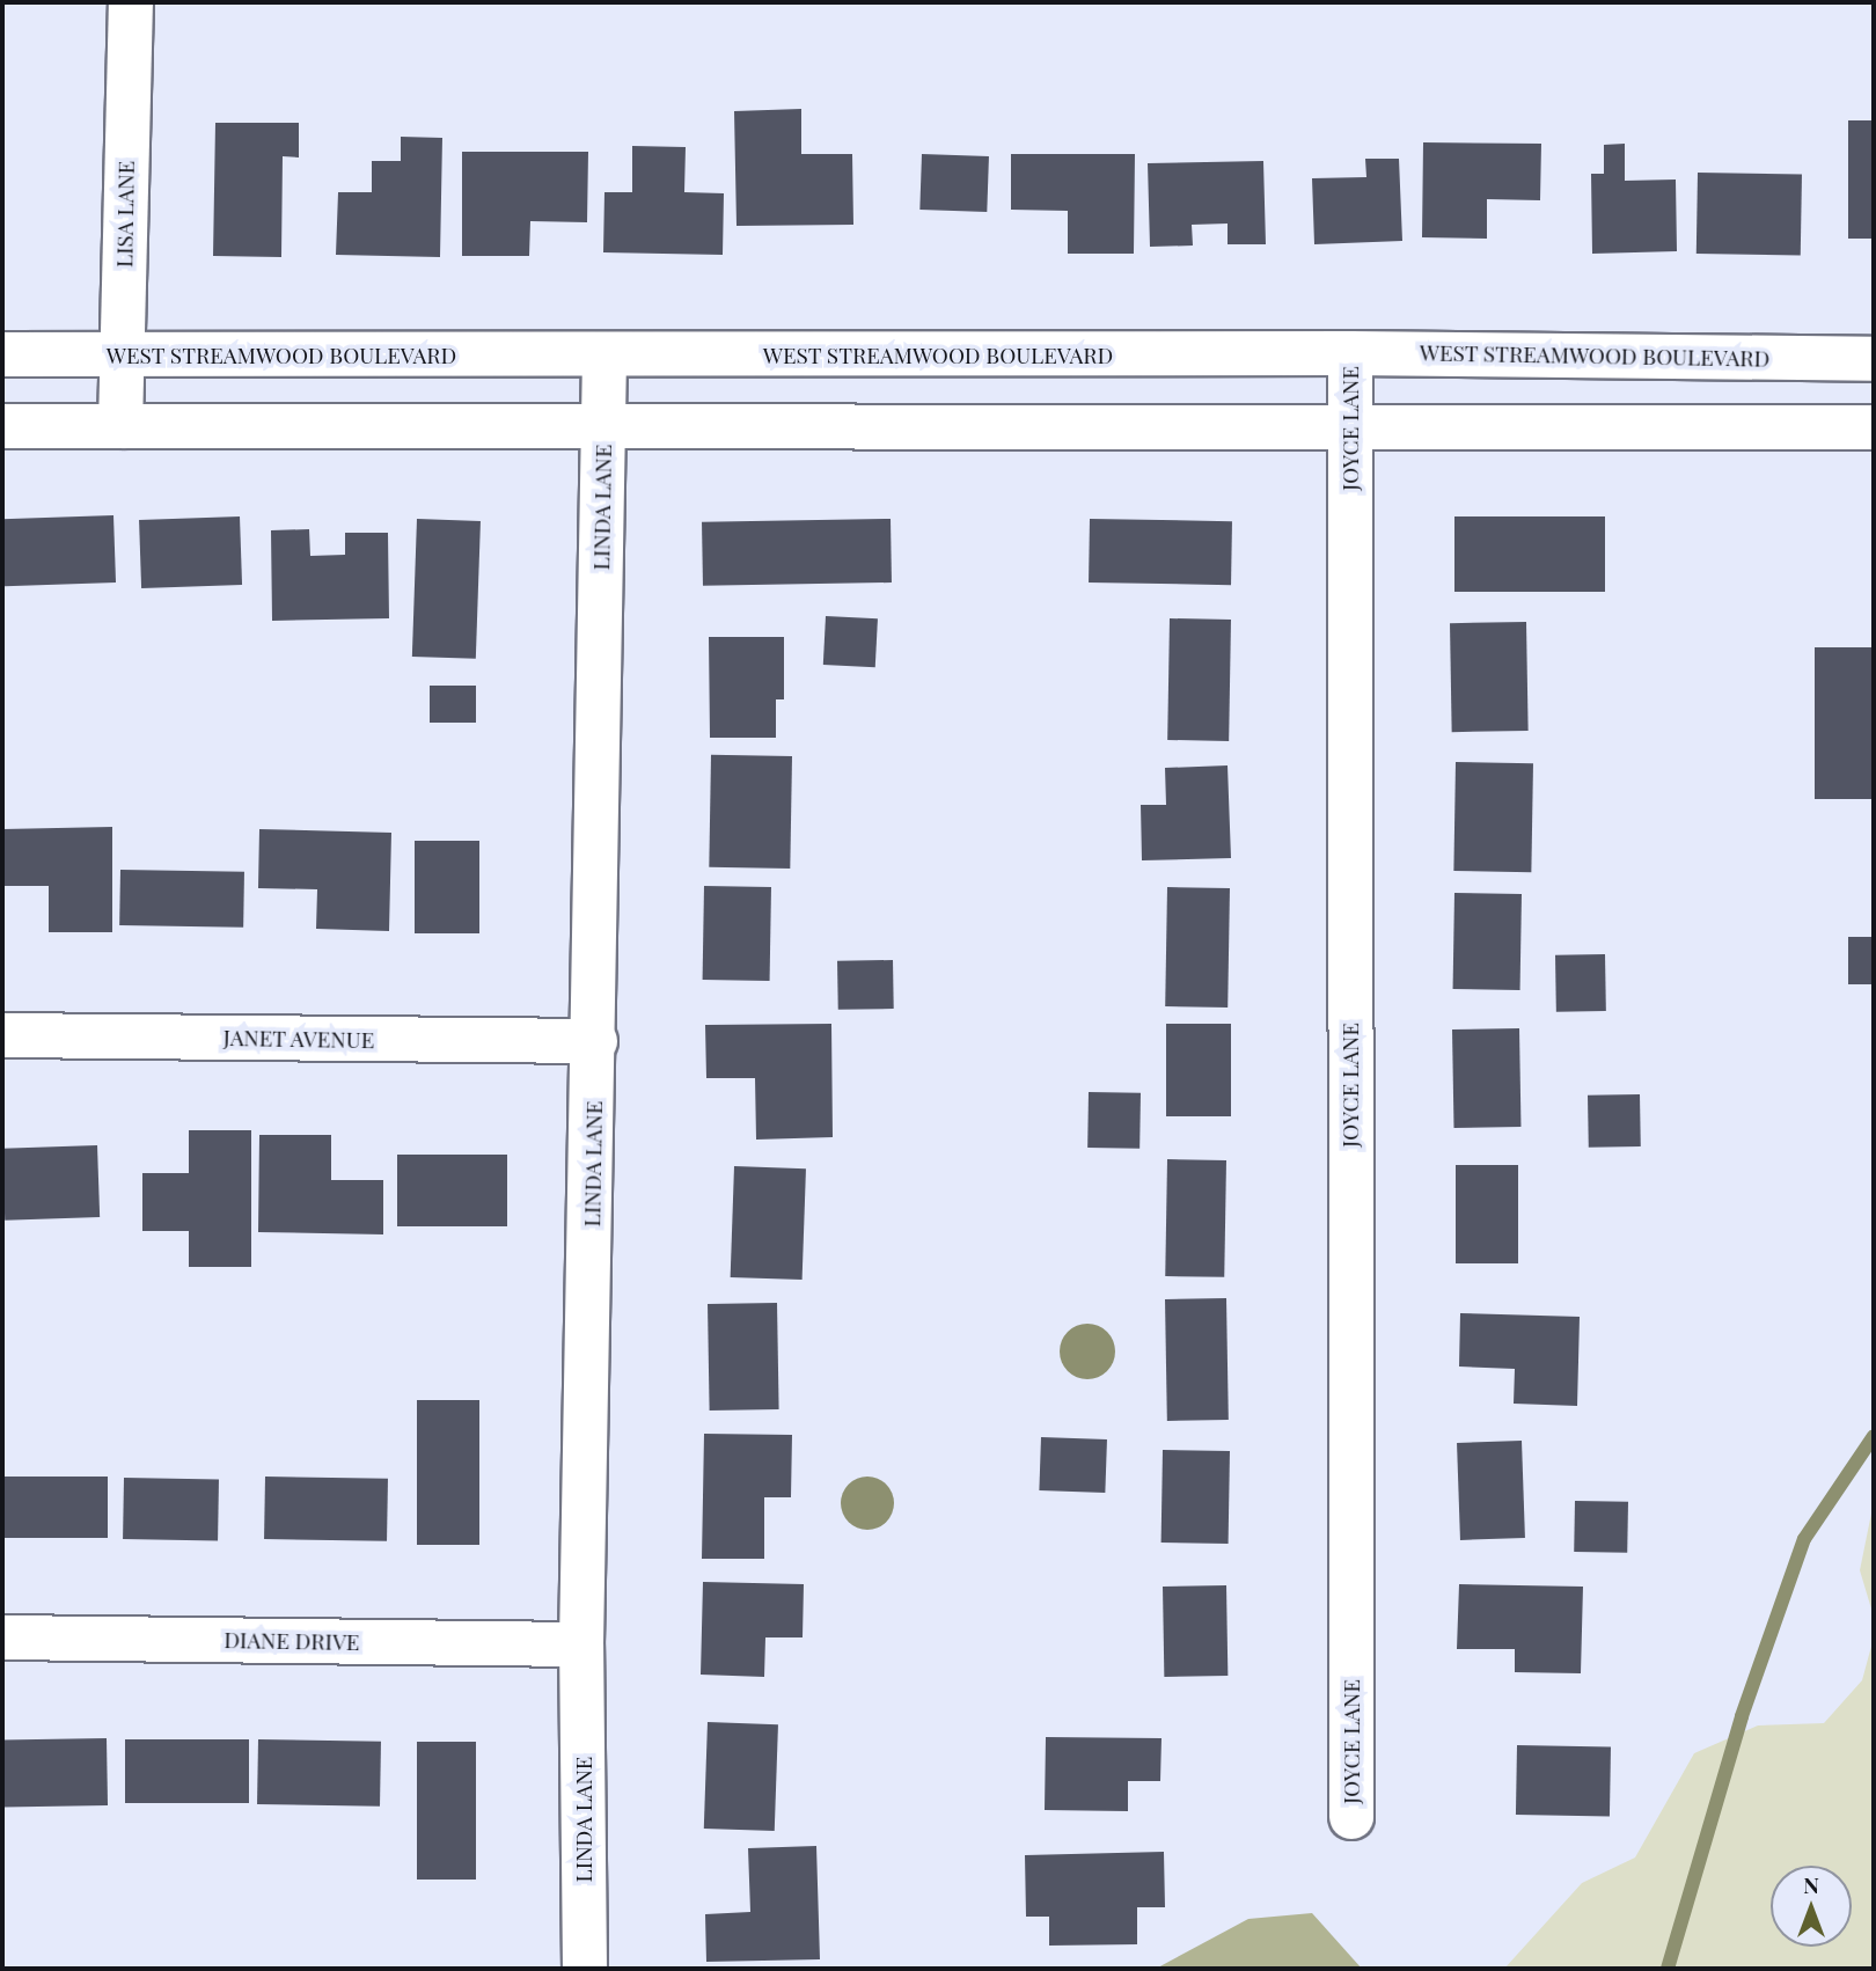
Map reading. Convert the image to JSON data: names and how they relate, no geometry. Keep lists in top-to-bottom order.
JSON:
{
  "streets": {
    "street": [
      "LISA LANE",
      "WEST STREAMWOOD BOULEVARD",
      "JOYCE LANE",
      "LINDA LANE",
      "JANET AVENUE",
      "DIANE DRIVE"
    ]
  },
  "crossings": [
    ["LISA LANE", "WEST STREAMWOOD BOULEVARD"],
    ["WEST STREAMWOOD BOULEVARD", "JOYCE LANE"],
    ["WEST STREAMWOOD BOULEVARD", "LINDA LANE"],
    ["LINDA LANE", "JANET AVENUE"],
    ["LINDA LANE", "DIANE DRIVE"]
  ],
  "north": "top"
}
